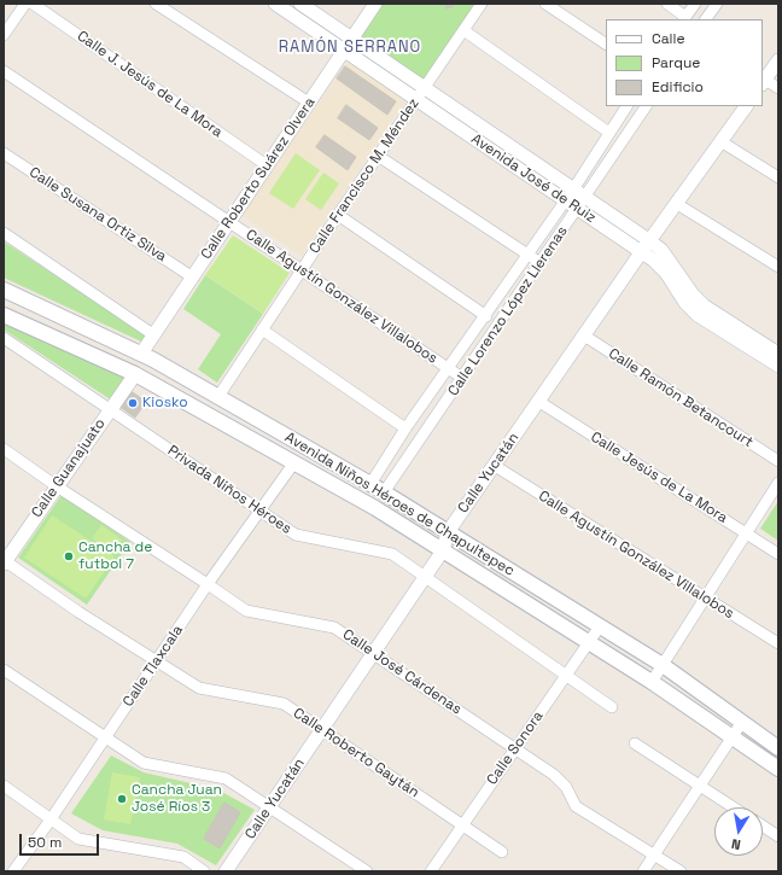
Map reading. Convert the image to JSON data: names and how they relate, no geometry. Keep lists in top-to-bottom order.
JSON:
{
  "streets": {
    "main road": ["Avenida Niños Héroes de Chapultepec"],
    "street": [
      "Calle J. Jesús de La Mora",
      "Calle Francisco M. Méndez",
      "Calle Roberto Suárez Olvera",
      "Avenida José de Ruiz",
      "Calle Susana Ortiz Silva",
      "Calle Agustín González Villalobos",
      "Calle Lorenzo López Llerenas",
      "Calle Ramón Betancourt",
      "Calle Guanajuato",
      "Calle Yucatán",
      "Calle Jesús de La Mora",
      "Privada Niños Héroes",
      "Calle Tlaxcala",
      "Calle José Cárdenas",
      "Calle Sonora",
      "Calle Roberto Gaytán"
    ]
  },
  "crossings": [
    ["Calle J. Jesús de La Mora", "Calle Roberto Suárez Olvera"],
    ["Calle Francisco M. Méndez", "Avenida José de Ruiz"],
    ["Calle Francisco M. Méndez", "Calle Agustín González Villalobos"],
    ["Calle Francisco M. Méndez", "Avenida Niños Héroes de Chapultepec"],
    ["Calle Roberto Suárez Olvera", "Avenida José de Ruiz"],
    ["Calle Roberto Suárez Olvera", "Calle Susana Ortiz Silva"],
    ["Calle Roberto Suárez Olvera", "Calle Agustín González Villalobos"],
    ["Calle Roberto Suárez Olvera", "Avenida Niños Héroes de Chapultepec"],
    ["Avenida José de Ruiz", "Calle Lorenzo López Llerenas"],
    ["Avenida José de Ruiz", "Calle Yucatán"],
    ["Calle Agustín González Villalobos", "Calle Lorenzo López Llerenas"],
    ["Calle Agustín González Villalobos", "Calle Yucatán"],
    ["Calle Lorenzo López Llerenas", "Avenida Niños Héroes de Chapultepec"],
    ["Calle Ramón Betancourt", "Calle Yucatán"],
    ["Calle Guanajuato", "Privada Niños Héroes"],
    ["Calle Guanajuato", "Avenida Niños Héroes de Chapultepec"],
    ["Calle Guanajuato", "Calle José Cárdenas"],
    ["Calle Guanajuato", "Calle Roberto Gaytán"],
    ["Calle Yucatán", "Calle Jesús de La Mora"],
    ["Calle Yucatán", "Privada Niños Héroes"],
    ["Calle Yucatán", "Avenida Niños Héroes de Chapultepec"],
    ["Calle Yucatán", "Calle José Cárdenas"],
    ["Calle Yucatán", "Calle Roberto Gaytán"],
    ["Privada Niños Héroes", "Calle Tlaxcala"],
    ["Privada Niños Héroes", "Calle Sonora"],
    ["Avenida Niños Héroes de Chapultepec", "Calle Tlaxcala"],
    ["Avenida Niños Héroes de Chapultepec", "Calle Sonora"],
    ["Calle Tlaxcala", "Calle José Cárdenas"],
    ["Calle Tlaxcala", "Calle Roberto Gaytán"],
    ["Calle José Cárdenas", "Calle Sonora"],
    ["Calle Sonora", "Calle Roberto Gaytán"]
  ],
  "districts": ["RAMÓN SERRANO"],
  "places": ["Kiosko", "Cancha de futbol 7", "Cancha Juan José Ríos 3"],
  "legend": ["Calle", "Parque", "Edificio"],
  "scale_bar": "50 m",
  "north": "bottom"
}
